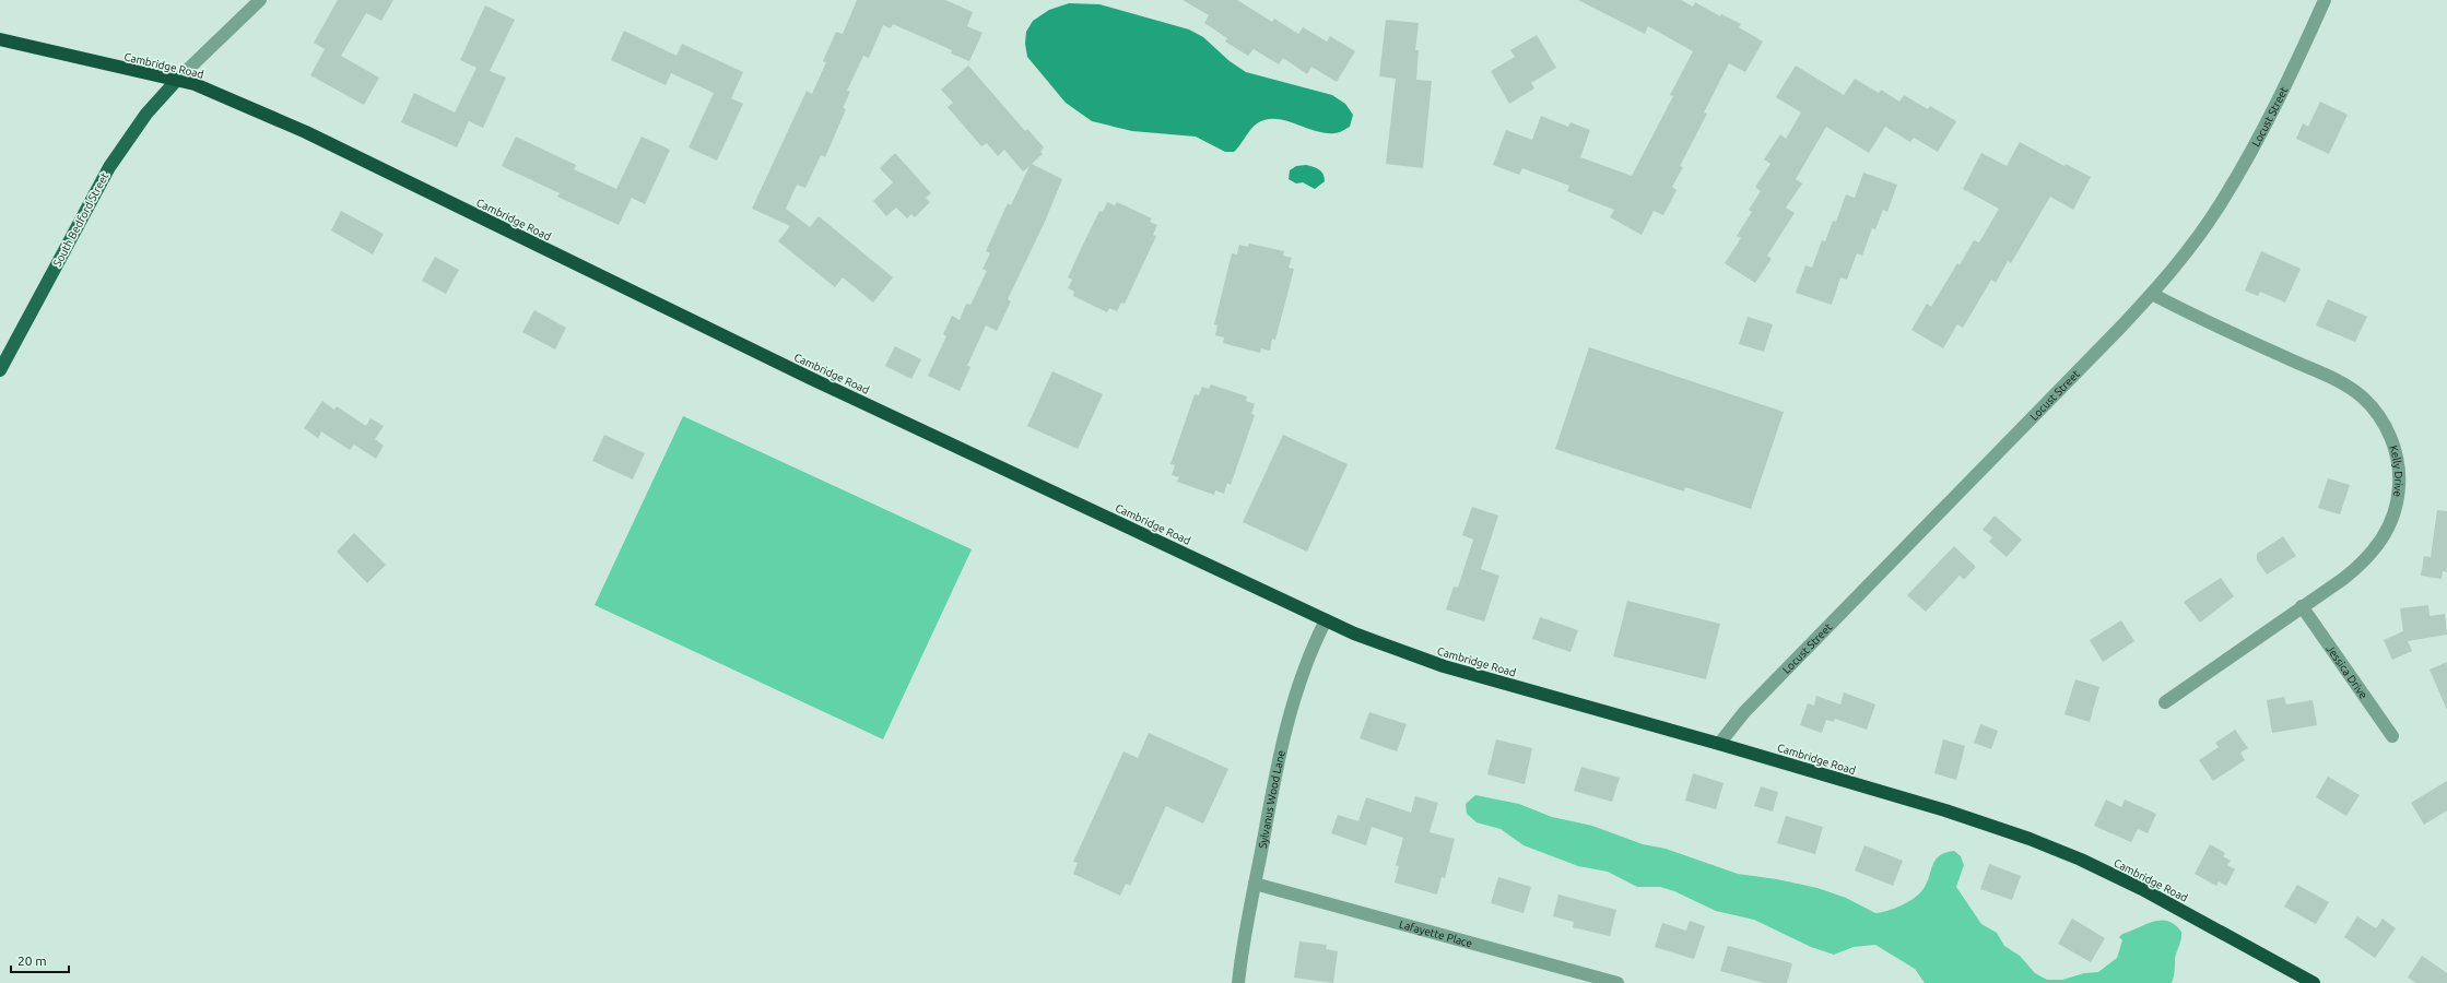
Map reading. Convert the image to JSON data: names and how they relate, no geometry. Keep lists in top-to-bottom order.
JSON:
{
  "streets": {
    "highway": ["Cambridge Road"],
    "main road": ["South Bedford Street"],
    "street": [
      "Locust Street",
      "Kelly Drive",
      "Jessica Drive",
      "Sylvanus Wood Lane",
      "Lafayette Place"
    ]
  },
  "crossings": [
    ["Cambridge Road", "Locust Street"],
    ["Cambridge Road", "South Bedford Street"],
    ["Cambridge Road", "Sylvanus Wood Lane"],
    ["Locust Street", "Kelly Drive"],
    ["Kelly Drive", "Jessica Drive"],
    ["Sylvanus Wood Lane", "Lafayette Place"]
  ],
  "scale_bar": "20 m"
}
